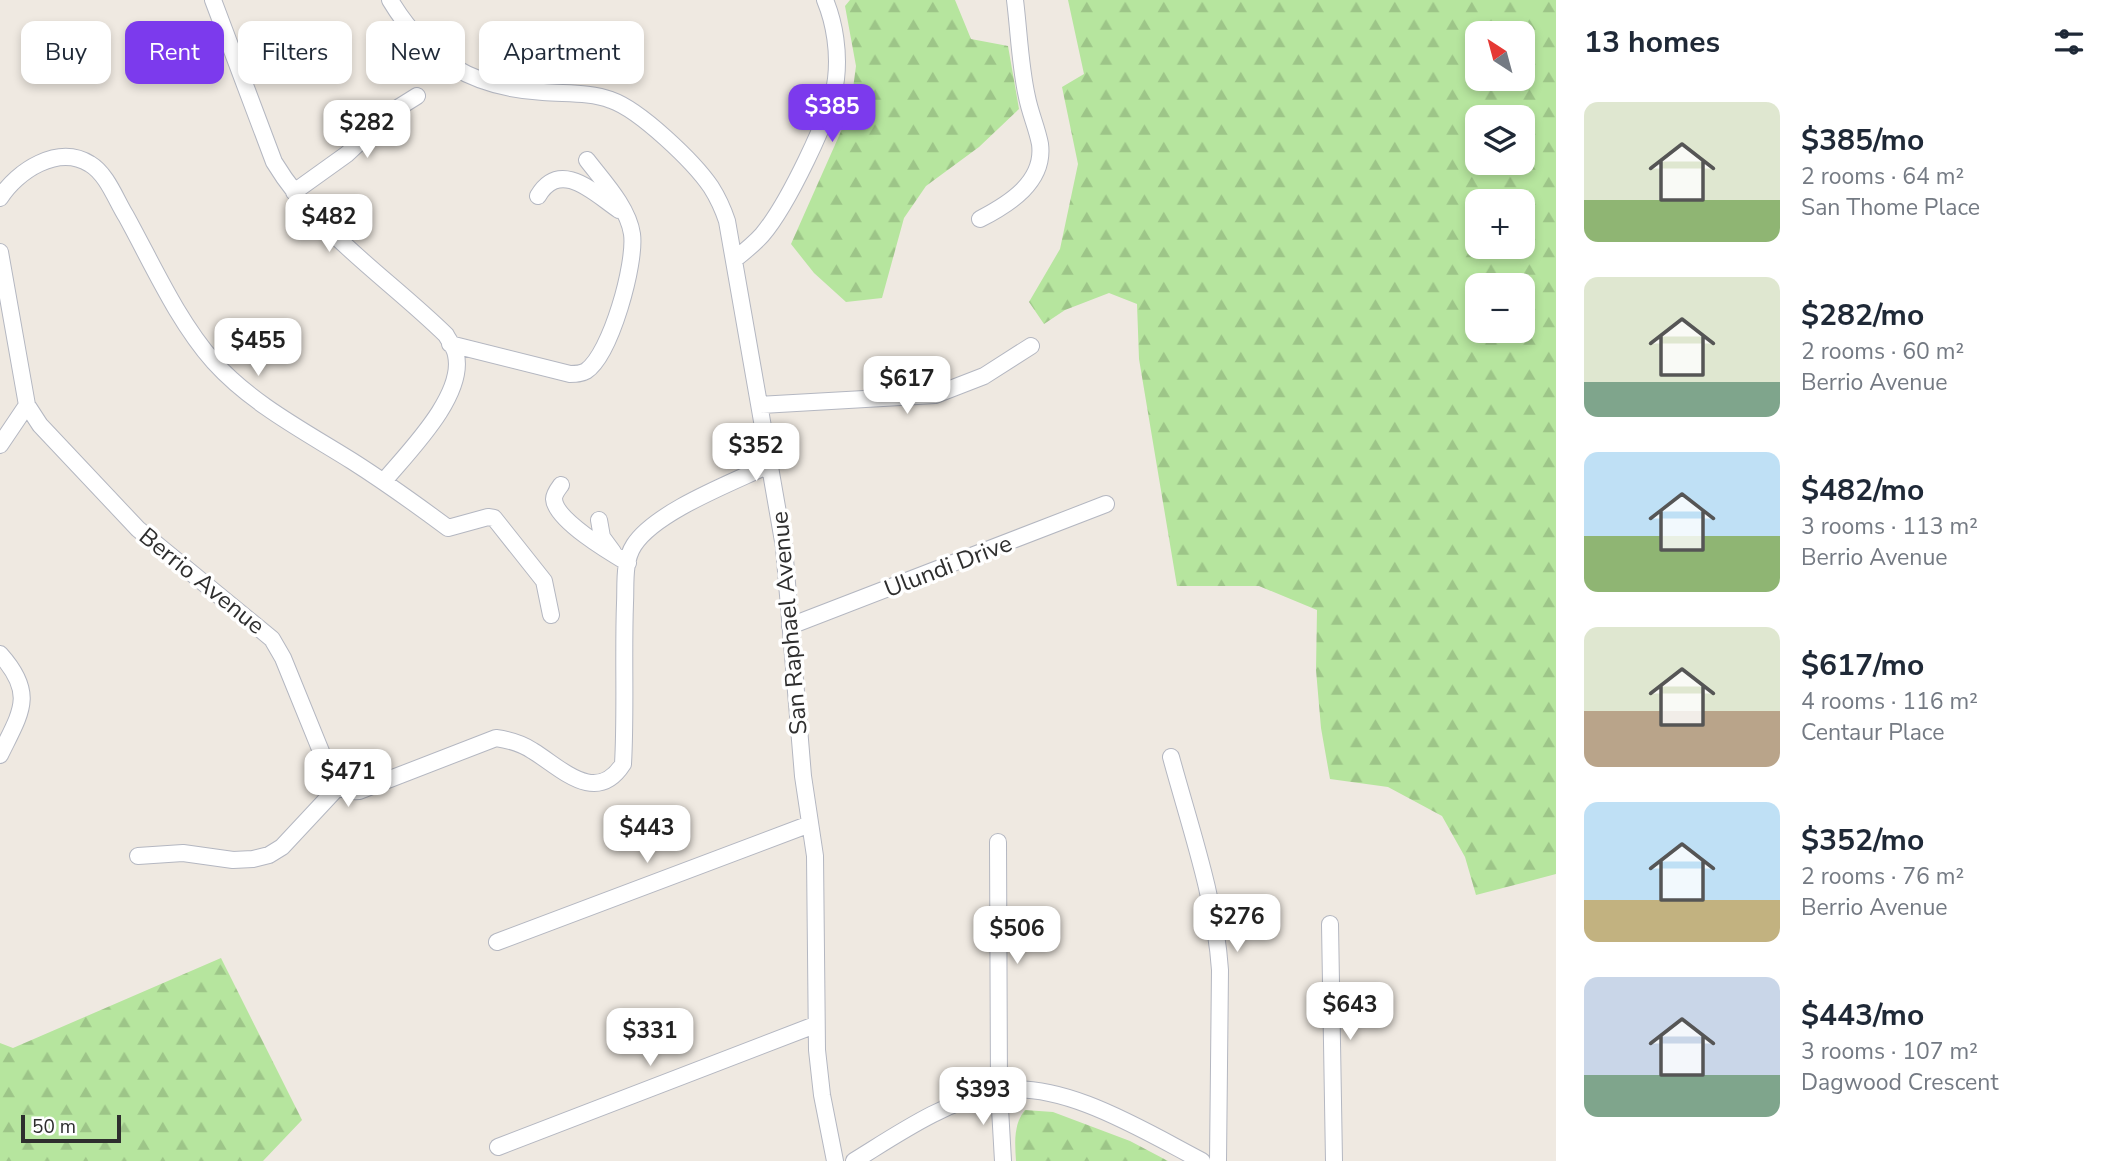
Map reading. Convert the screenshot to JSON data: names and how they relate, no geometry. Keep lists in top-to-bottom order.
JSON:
{
  "streets": {
    "street": ["Ulundi Drive", "Berrio Avenue", "San Raphael Avenue"]
  },
  "crossings": [
    ["Ulundi Drive", "San Raphael Avenue"]
  ],
  "scale_bar": "50 m",
  "north": "top left",
  "page": {
    "heading": "13 homes",
    "map_buttons": ["+", "−"],
    "chip": [
      "Buy",
      "Rent",
      "Filters",
      "New",
      "Apartment"
    ],
    "price": [
      "$385",
      "$282",
      "$482",
      "$455",
      "$617",
      "$352",
      "$471",
      "$443",
      "$276",
      "$506",
      "$643",
      "$331",
      "$393"
    ],
    "list": [
      {
        "name": "$385/mo",
        "note": "2 rooms · 64 m² · San Thome Place"
      },
      {
        "name": "$282/mo",
        "note": "2 rooms · 60 m² · Berrio Avenue"
      },
      {
        "name": "$482/mo",
        "note": "3 rooms · 113 m² · Berrio Avenue"
      },
      {
        "name": "$617/mo",
        "note": "4 rooms · 116 m² · Centaur Place"
      },
      {
        "name": "$352/mo",
        "note": "2 rooms · 76 m² · Berrio Avenue"
      },
      {
        "name": "$443/mo",
        "note": "3 rooms · 107 m² · Dagwood Crescent"
      }
    ],
    "scale": "50 m"
  }
}
